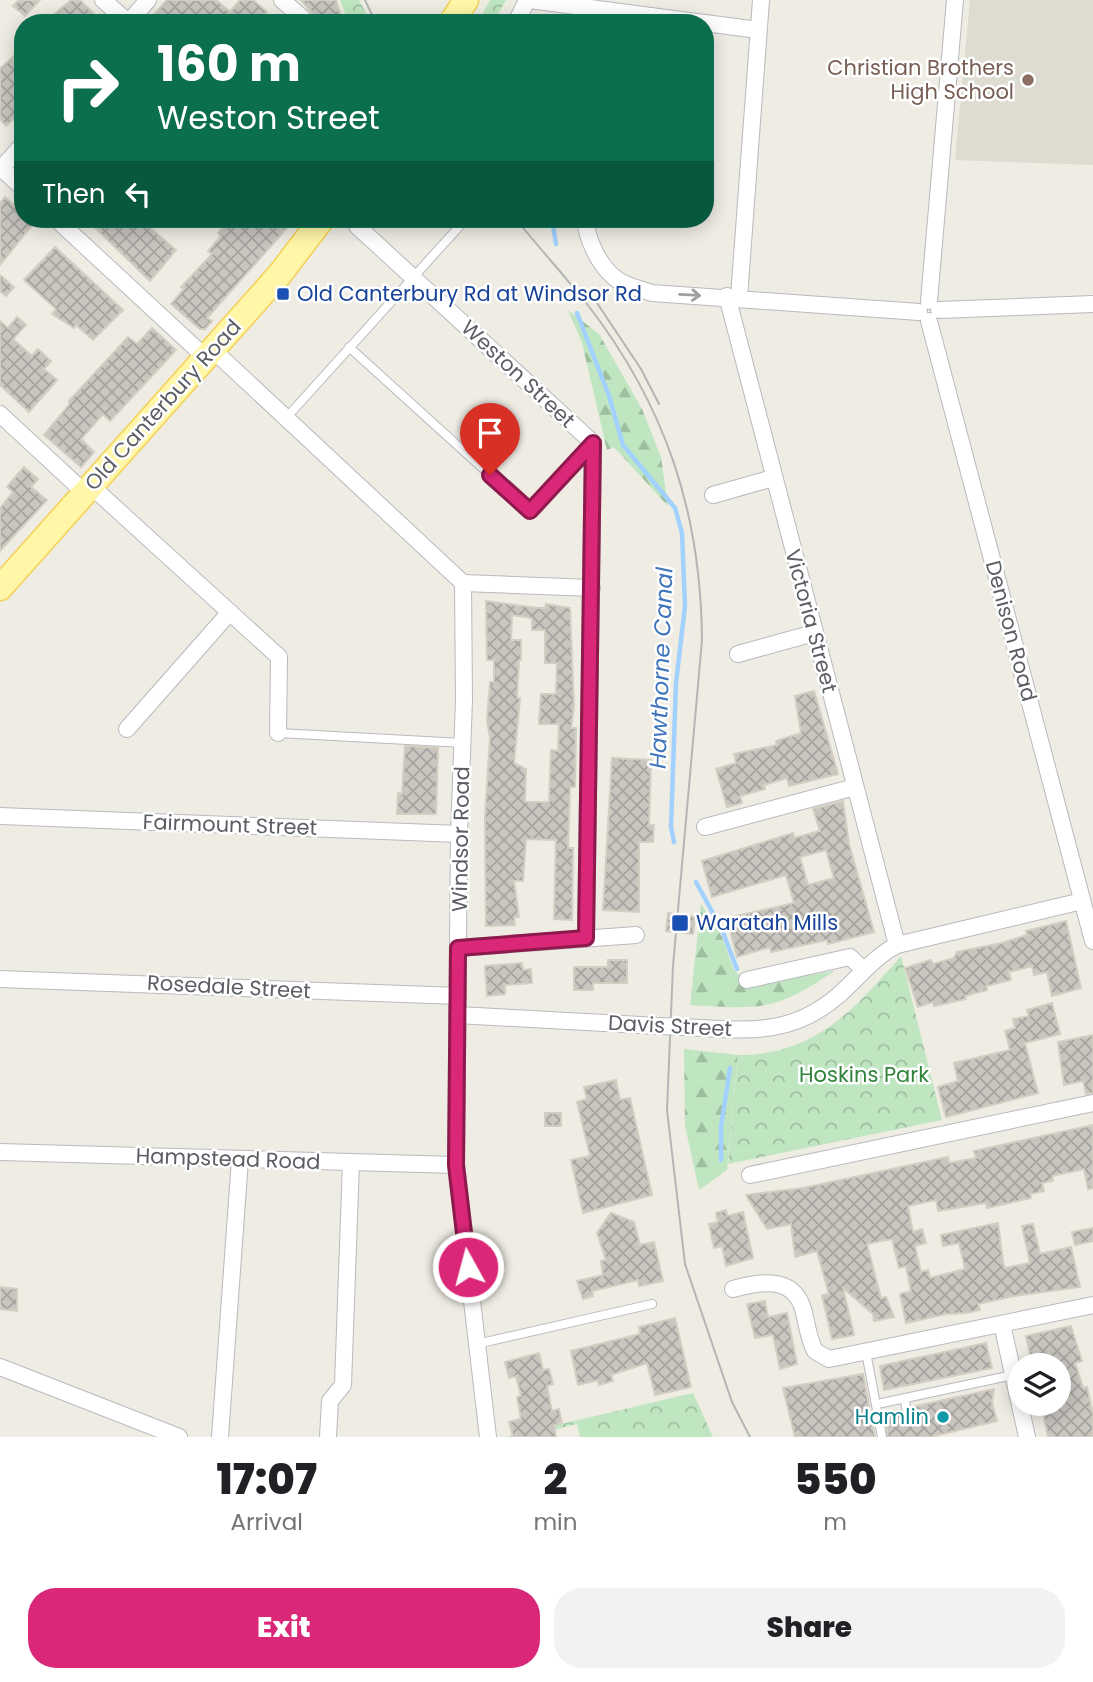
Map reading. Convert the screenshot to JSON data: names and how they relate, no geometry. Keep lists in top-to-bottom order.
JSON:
{
  "streets": {
    "main road": ["Old Canterbury Road"],
    "street": [
      "Weston Street",
      "Victoria Street",
      "Denison Road",
      "Fairmount Street",
      "Windsor Road",
      "Rosedale Street",
      "Davis Street",
      "Hampstead Road"
    ]
  },
  "crossings": [
    ["Victoria Street", "Davis Street"],
    ["Denison Road", "Davis Street"],
    ["Fairmount Street", "Windsor Road"],
    ["Windsor Road", "Rosedale Street"],
    ["Windsor Road", "Davis Street"],
    ["Windsor Road", "Hampstead Road"]
  ],
  "water": ["Hawthorne Canal"],
  "parks": ["Hoskins Park"],
  "places": {
    "other": ["Christian Brothers High School", "Hamlin"],
    "transit": ["Old Canterbury Rd at Windsor Rd", "Waratah Mills"]
  },
  "page": {
    "turn": ["160 m", "Weston Street"],
    "then": "Then",
    "eta": [
      "17:07",
      "Arrival",
      "2",
      "min",
      "550",
      "m"
    ],
    "buttons": ["Exit", "Share"]
  }
}
